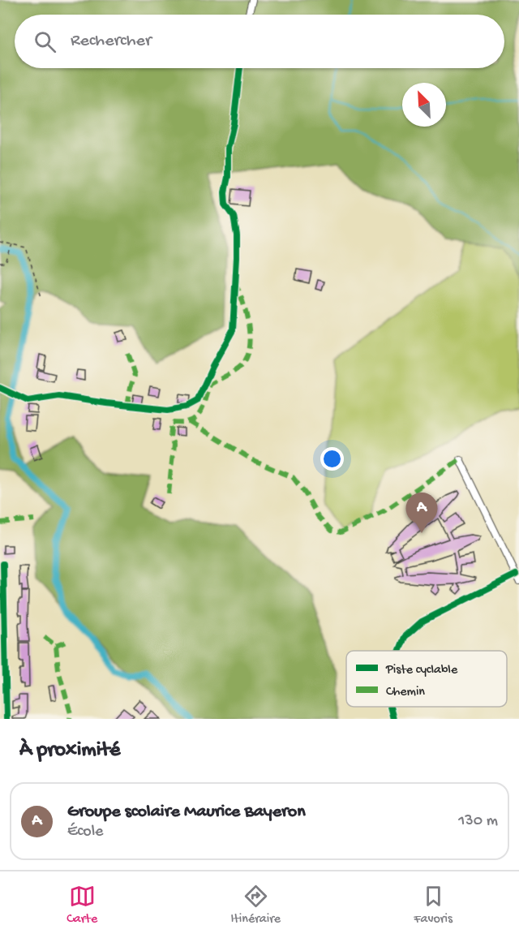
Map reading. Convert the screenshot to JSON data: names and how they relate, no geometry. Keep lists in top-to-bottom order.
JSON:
{
  "legend": ["Piste cyclable", "Chemin"],
  "north": "top left",
  "page": {
    "search": "Rechercher",
    "pins": "A",
    "heading": "À proximité",
    "list": [
      {
        "mark": "A",
        "name": "Groupe scolaire Maurice Bayeron",
        "note": "École",
        "value": "130 m"
      }
    ],
    "nav": ["Carte", "Itinéraire", "Favoris"]
  }
}
